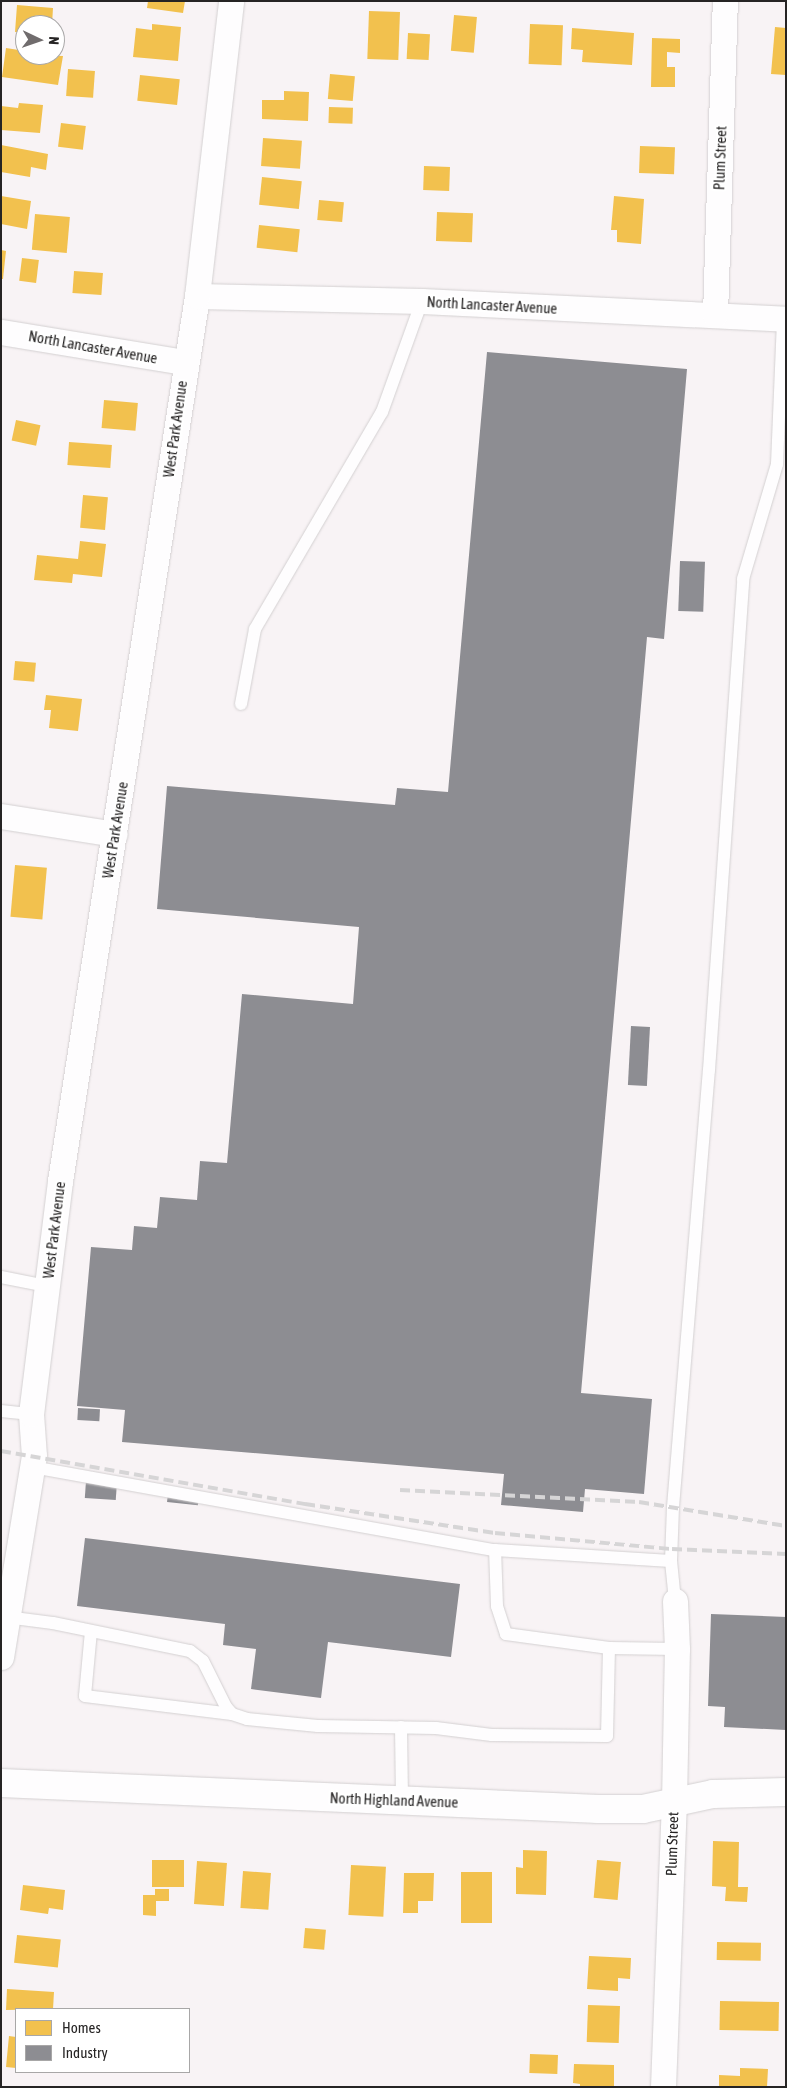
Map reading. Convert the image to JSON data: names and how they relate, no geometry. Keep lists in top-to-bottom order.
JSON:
{
  "streets": {
    "street": [
      "Plum Street",
      "North Lancaster Avenue",
      "West Park Avenue",
      "North Highland Avenue"
    ]
  },
  "crossings": [
    ["Plum Street", "North Lancaster Avenue"],
    ["Plum Street", "North Highland Avenue"],
    ["North Lancaster Avenue", "West Park Avenue"]
  ],
  "legend": ["Homes", "Industry"],
  "north": "right"
}
